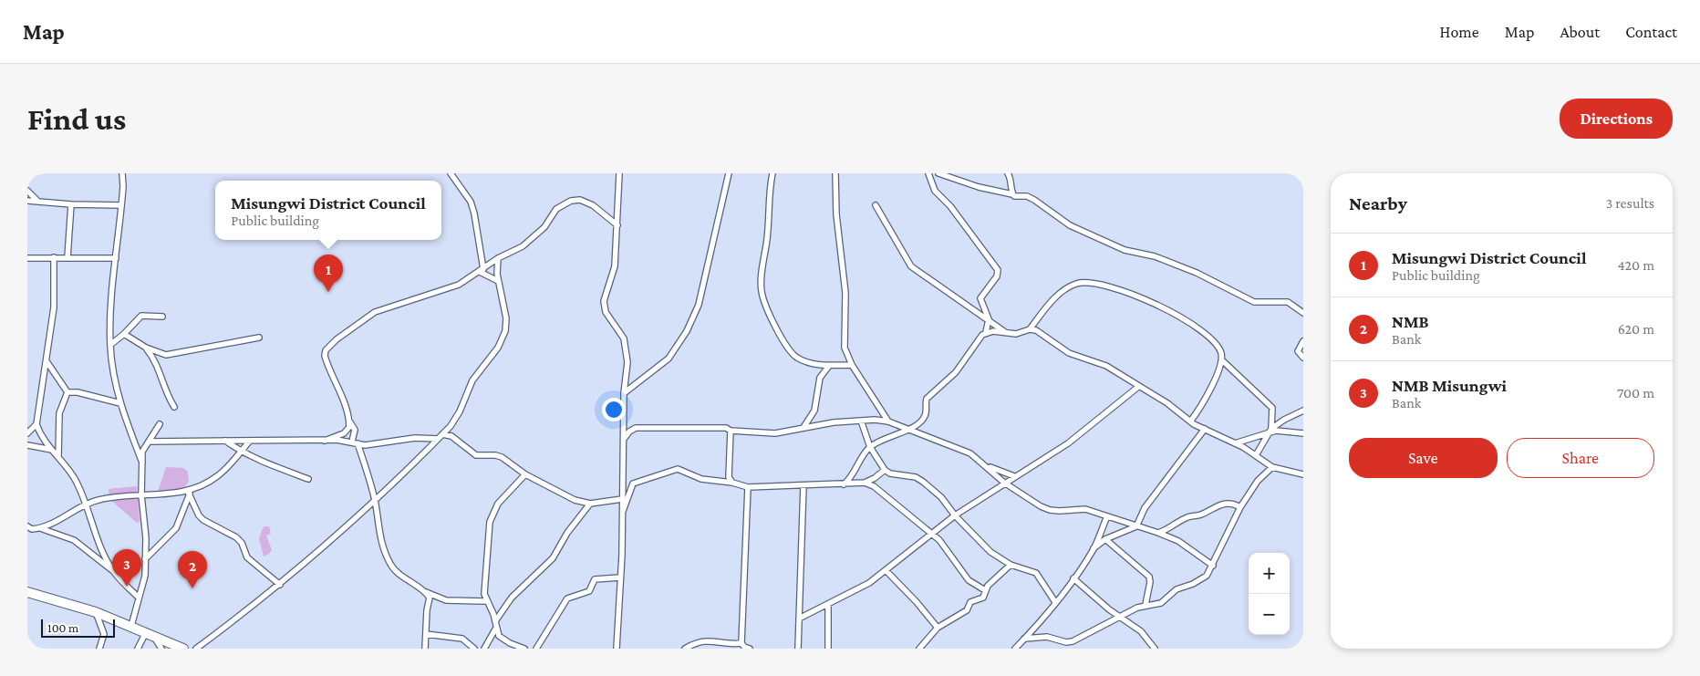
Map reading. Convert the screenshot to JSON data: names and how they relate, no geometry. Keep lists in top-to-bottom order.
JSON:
{
  "scale_bar": "100 m",
  "page": {
    "header": "Map",
    "nav": [
      "Home",
      "Map",
      "About",
      "Contact"
    ],
    "buttons": [
      "Directions",
      ["Save", "Share"]
    ],
    "title": "Find us",
    "heading": ["Nearby", "3 results"],
    "popup": ["Misungwi District Council", "Public building"],
    "list": [
      {
        "mark": "1",
        "name": "Misungwi District Council",
        "note": "Public building",
        "value": "420 m"
      },
      {
        "mark": "2",
        "name": "NMB",
        "note": "Bank",
        "value": "620 m"
      },
      {
        "mark": "3",
        "name": "NMB Misungwi",
        "note": "Bank",
        "value": "700 m"
      }
    ],
    "pins": ["1", "3", "2"],
    "map_buttons": ["+", "−"],
    "scale": "100 m"
  }
}
